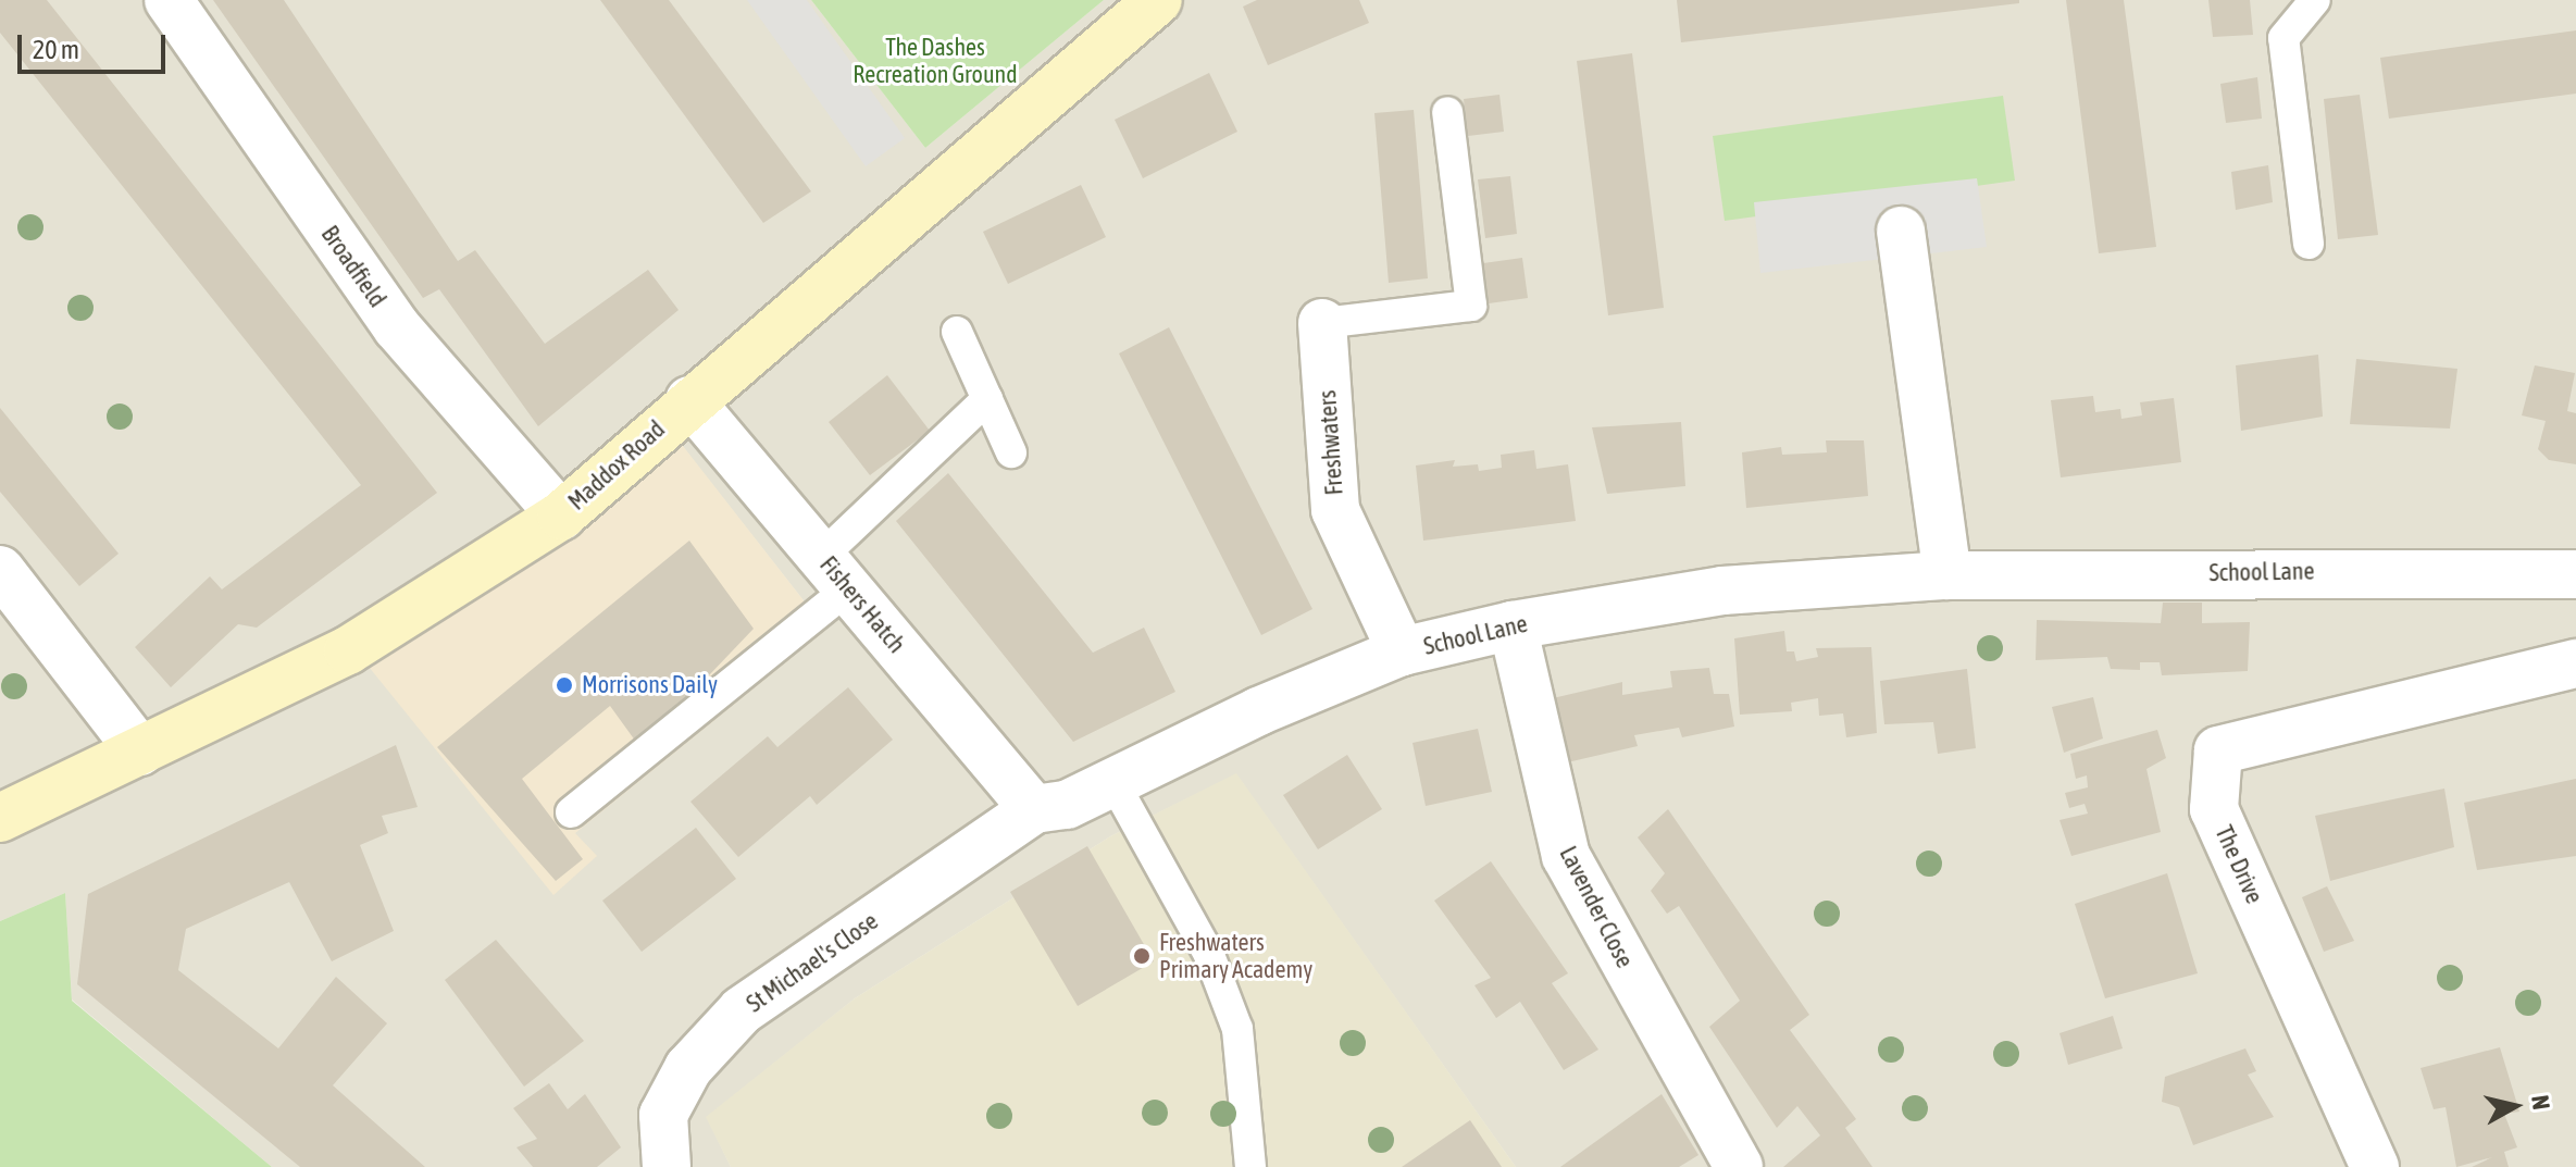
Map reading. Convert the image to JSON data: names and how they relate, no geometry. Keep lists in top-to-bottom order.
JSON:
{
  "streets": {
    "street": [
      "Broadfield",
      "Freshwaters",
      "Maddox Road",
      "School Lane",
      "Fishers Hatch",
      "The Drive",
      "Lavender Close",
      "St Michael's Close"
    ]
  },
  "crossings": [
    ["Broadfield", "Maddox Road"],
    ["Freshwaters", "School Lane"],
    ["Maddox Road", "Fishers Hatch"],
    ["School Lane", "Fishers Hatch"],
    ["School Lane", "Lavender Close"],
    ["School Lane", "St Michael's Close"],
    ["Fishers Hatch", "St Michael's Close"]
  ],
  "parks": ["The Dashes Recreation Ground"],
  "places": ["Morrisons Daily", "Freshwaters Primary Academy"],
  "scale_bar": "20 m",
  "north": "right"
}
